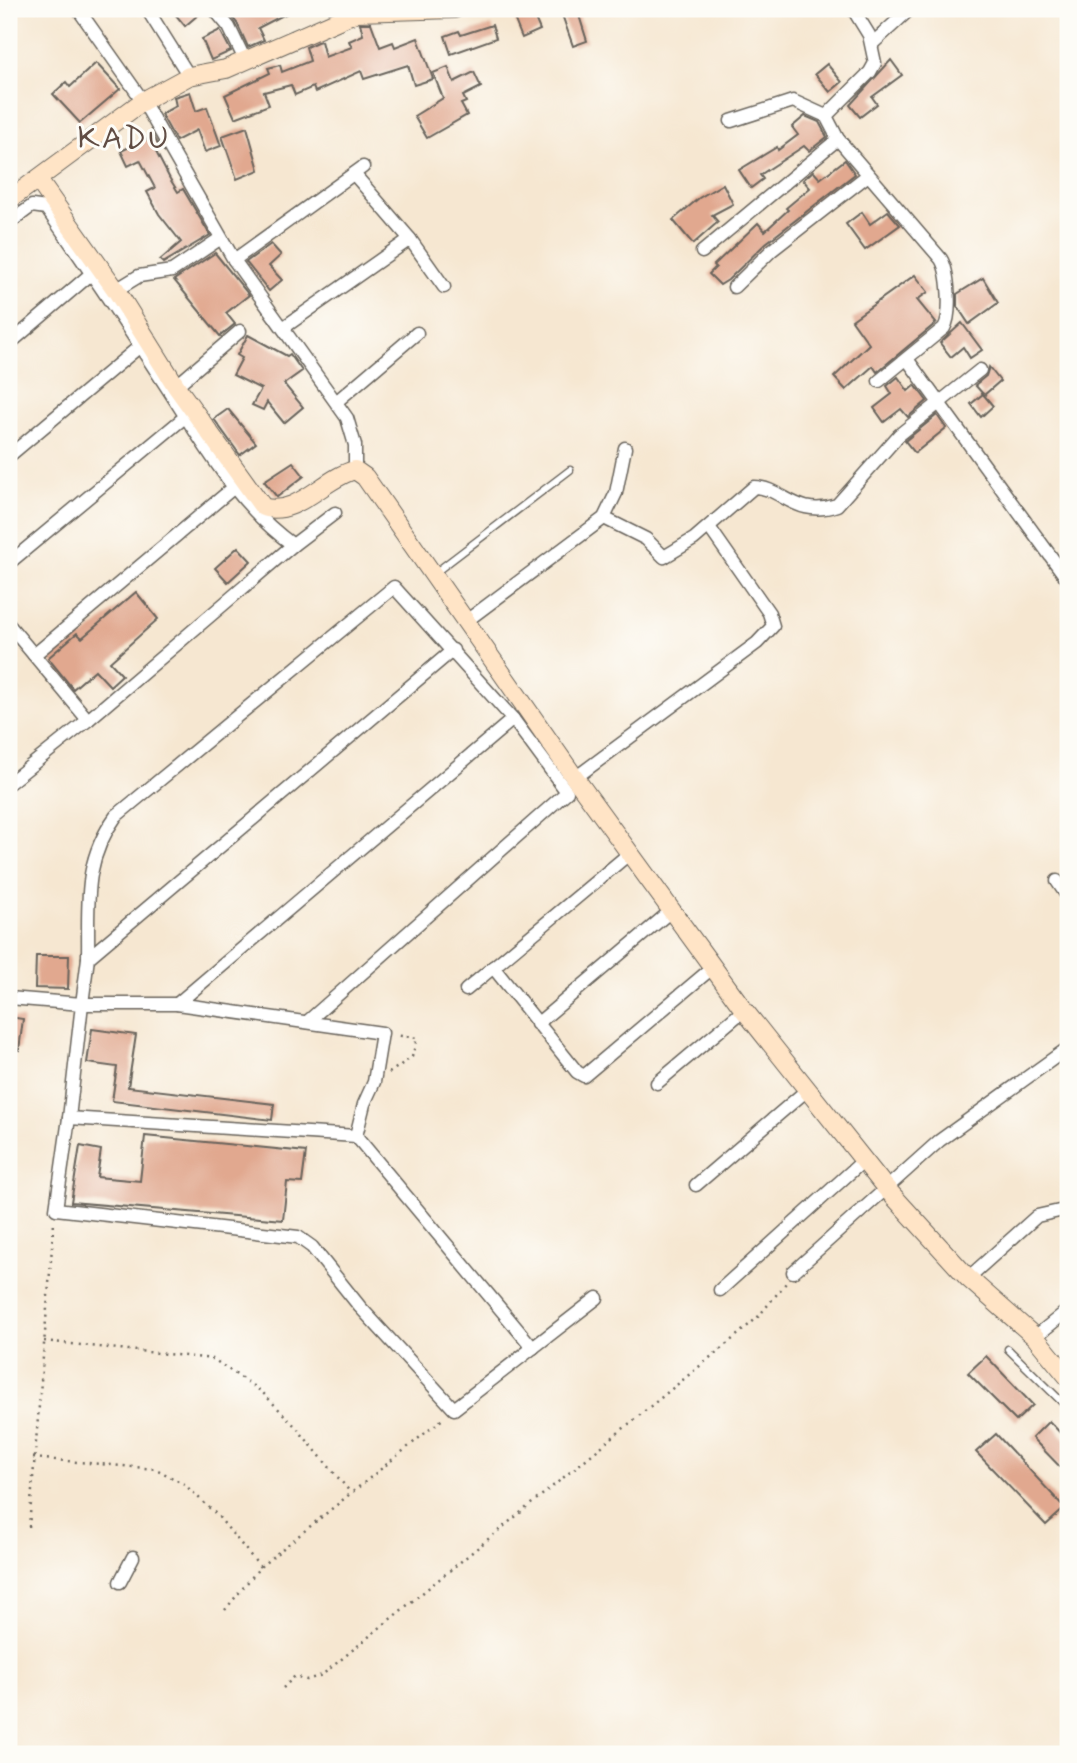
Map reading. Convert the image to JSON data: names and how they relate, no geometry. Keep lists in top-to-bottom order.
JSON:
{
  "districts": ["KADU"]
}
